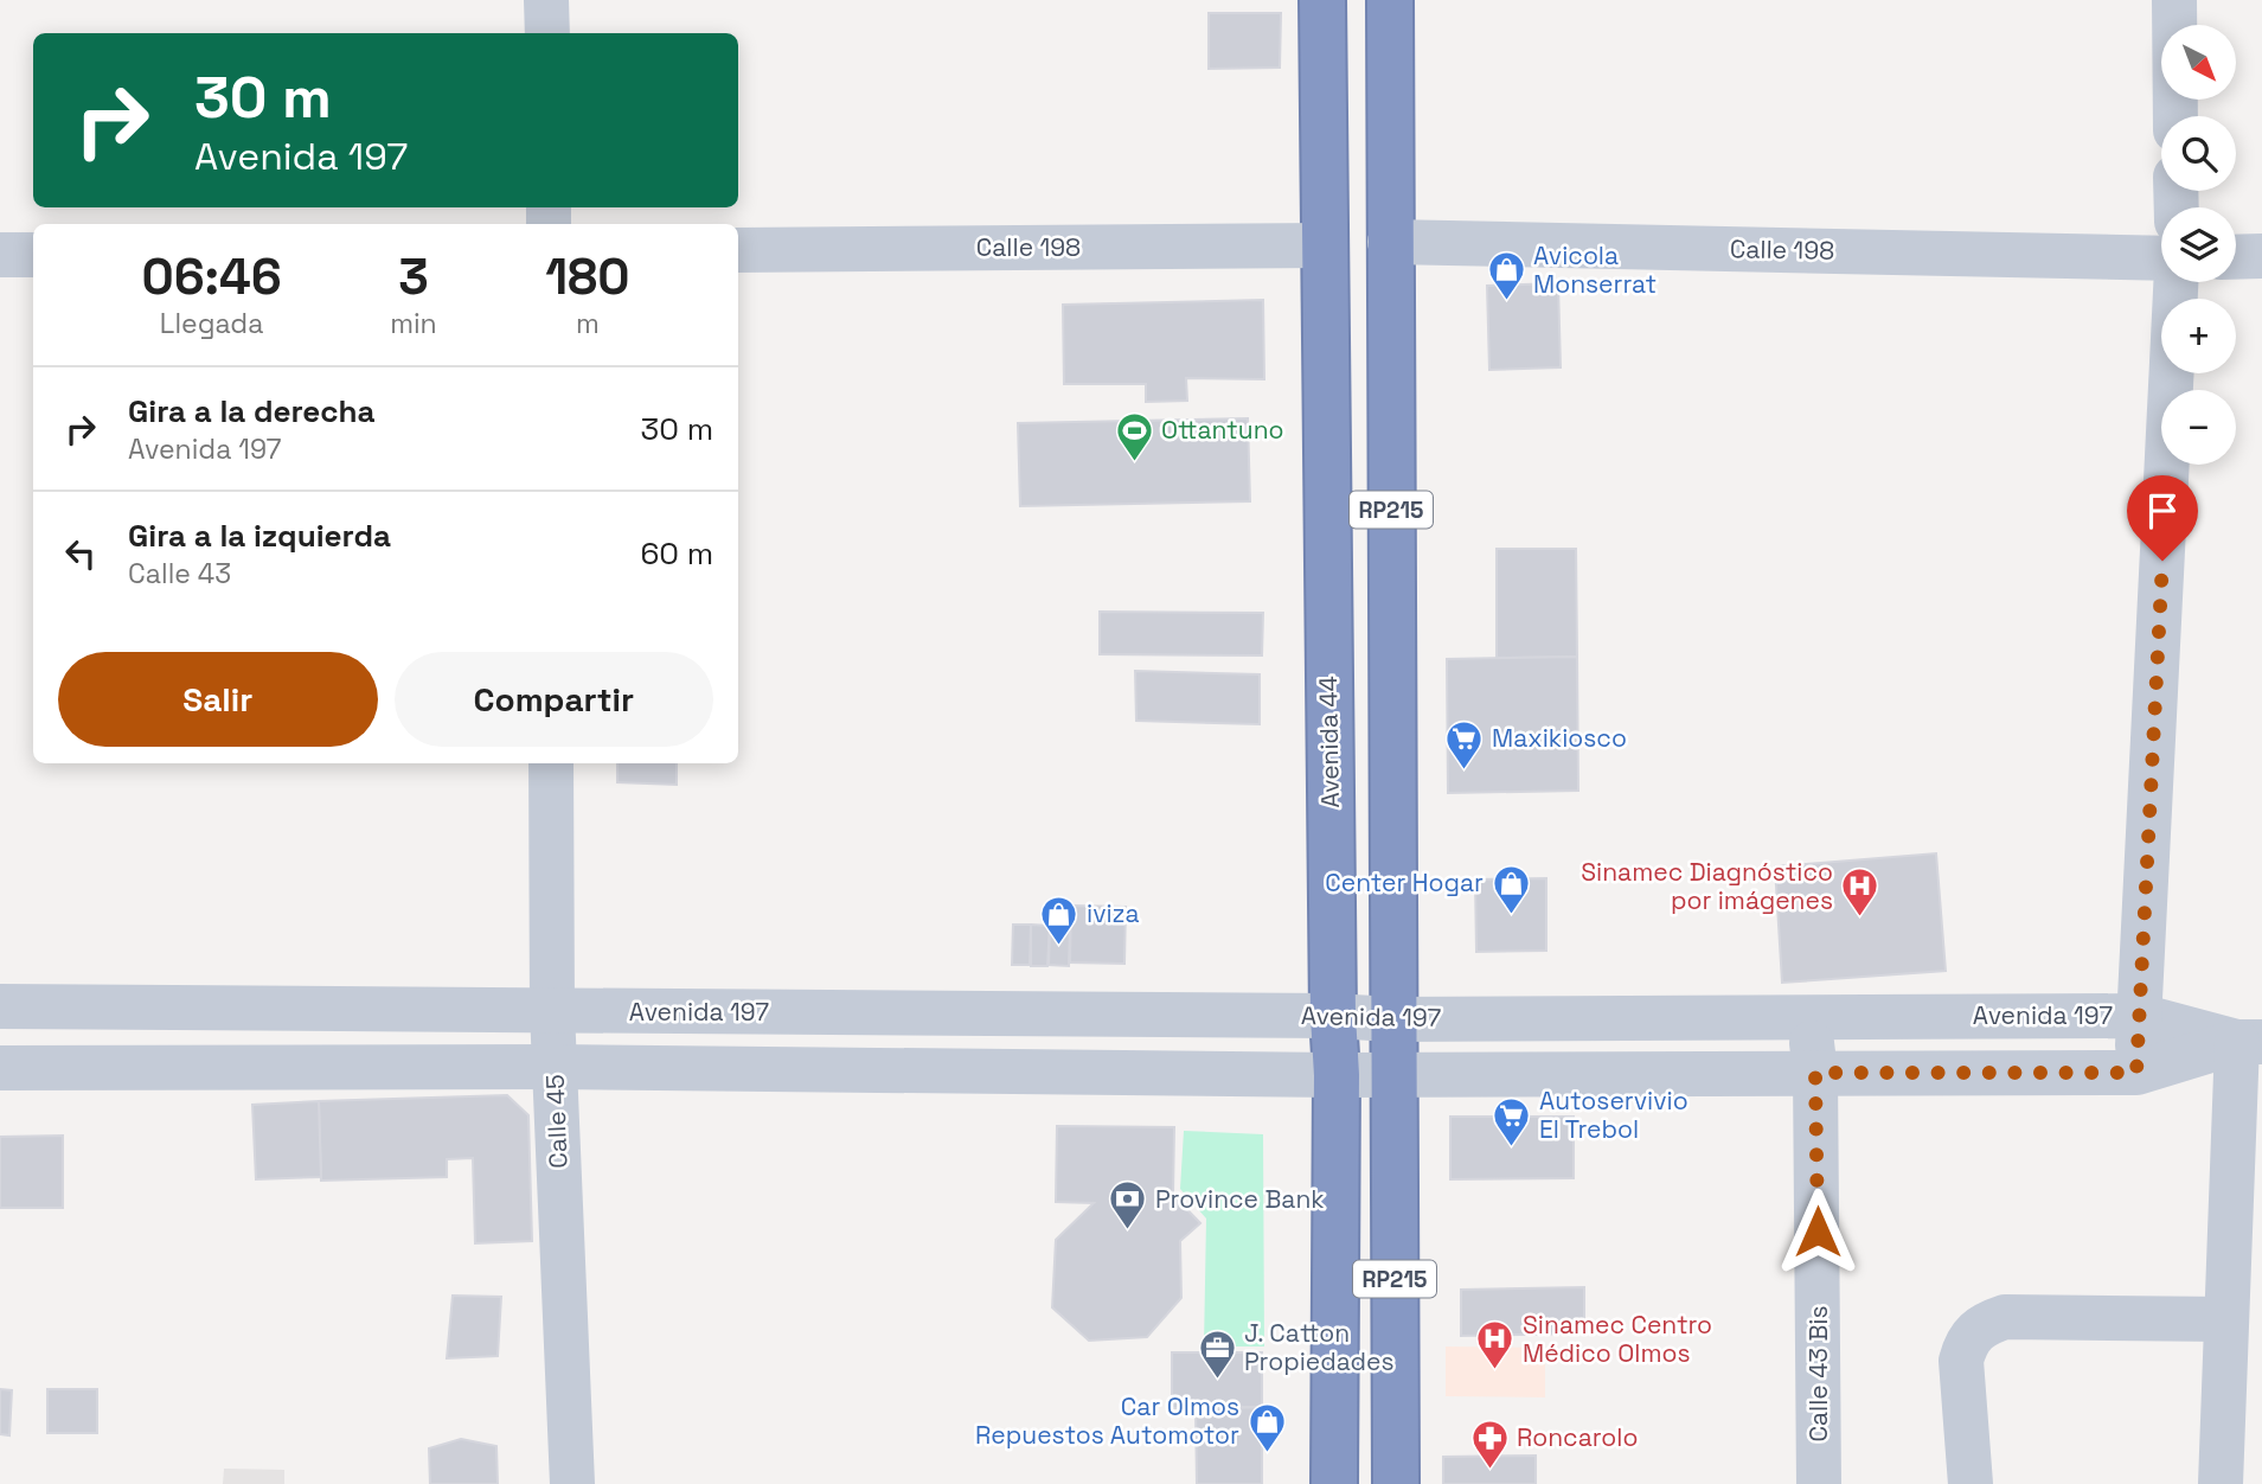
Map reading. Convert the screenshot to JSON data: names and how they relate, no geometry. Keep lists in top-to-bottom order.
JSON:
{
  "streets": {
    "highway": ["RP215", "Avenida 44"],
    "street": [
      "Calle 198",
      "Avenida 197",
      "Calle 45",
      "Calle 43 Bis"
    ]
  },
  "crossings": [
    ["Calle 198", "RP215"],
    ["Calle 198", "Avenida 44"],
    ["RP215", "Avenida 197"],
    ["Avenida 44", "Avenida 197"],
    ["Avenida 197", "Calle 45"],
    ["Avenida 197", "Calle 43 Bis"]
  ],
  "places": {
    "shop": [
      "Avicola Monserrat",
      "Center Hogar",
      "iviza",
      "Car Olmos Repuestos Automotor"
    ],
    "sports": ["Ottantuno"],
    "supermarket": ["Maxikiosco", "Autoservivio El Trebol"],
    "hospital": ["Sinamec Diagnóstico por imágenes", "Sinamec Centro Médico Olmos"],
    "bank": ["Province Bank"],
    "office": ["J. Catton Propiedades"],
    "pharmacy": ["Roncarolo"]
  },
  "north": "bottom right",
  "page": {
    "map_buttons": ["+", "−"],
    "turn": ["30 m", "Avenida 197"],
    "eta": [
      "06:46",
      "Llegada",
      "3",
      "min",
      "180",
      "m"
    ],
    "list": [
      {
        "name": "Gira a la derecha",
        "note": "Avenida 197",
        "value": "30 m"
      },
      {
        "name": "Gira a la izquierda",
        "note": "Calle 43",
        "value": "60 m"
      }
    ],
    "buttons": ["Salir", "Compartir"]
  }
}
